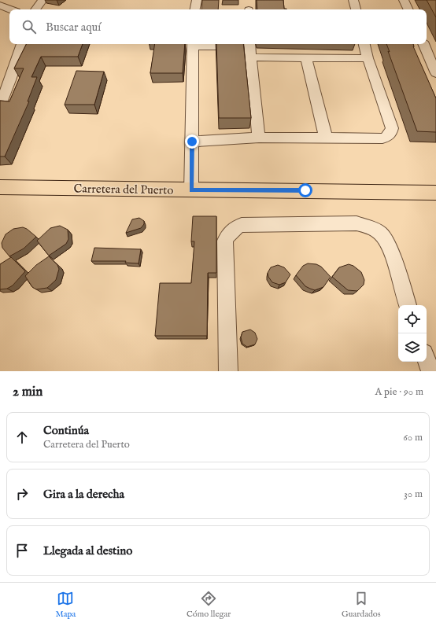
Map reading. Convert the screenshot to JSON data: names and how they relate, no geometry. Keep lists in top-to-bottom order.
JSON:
{
  "streets": {
    "main road": ["Carretera del Puerto"]
  },
  "page": {
    "search": "Buscar aquí",
    "heading": ["2 min", "A pie · 90 m"],
    "list": [
      ["Continúa", "Carretera del Puerto", "60 m"],
      ["Gira a la derecha", "30 m"],
      "Llegada al destino"
    ],
    "nav": ["Mapa", "Cómo llegar", "Guardados"]
  }
}
